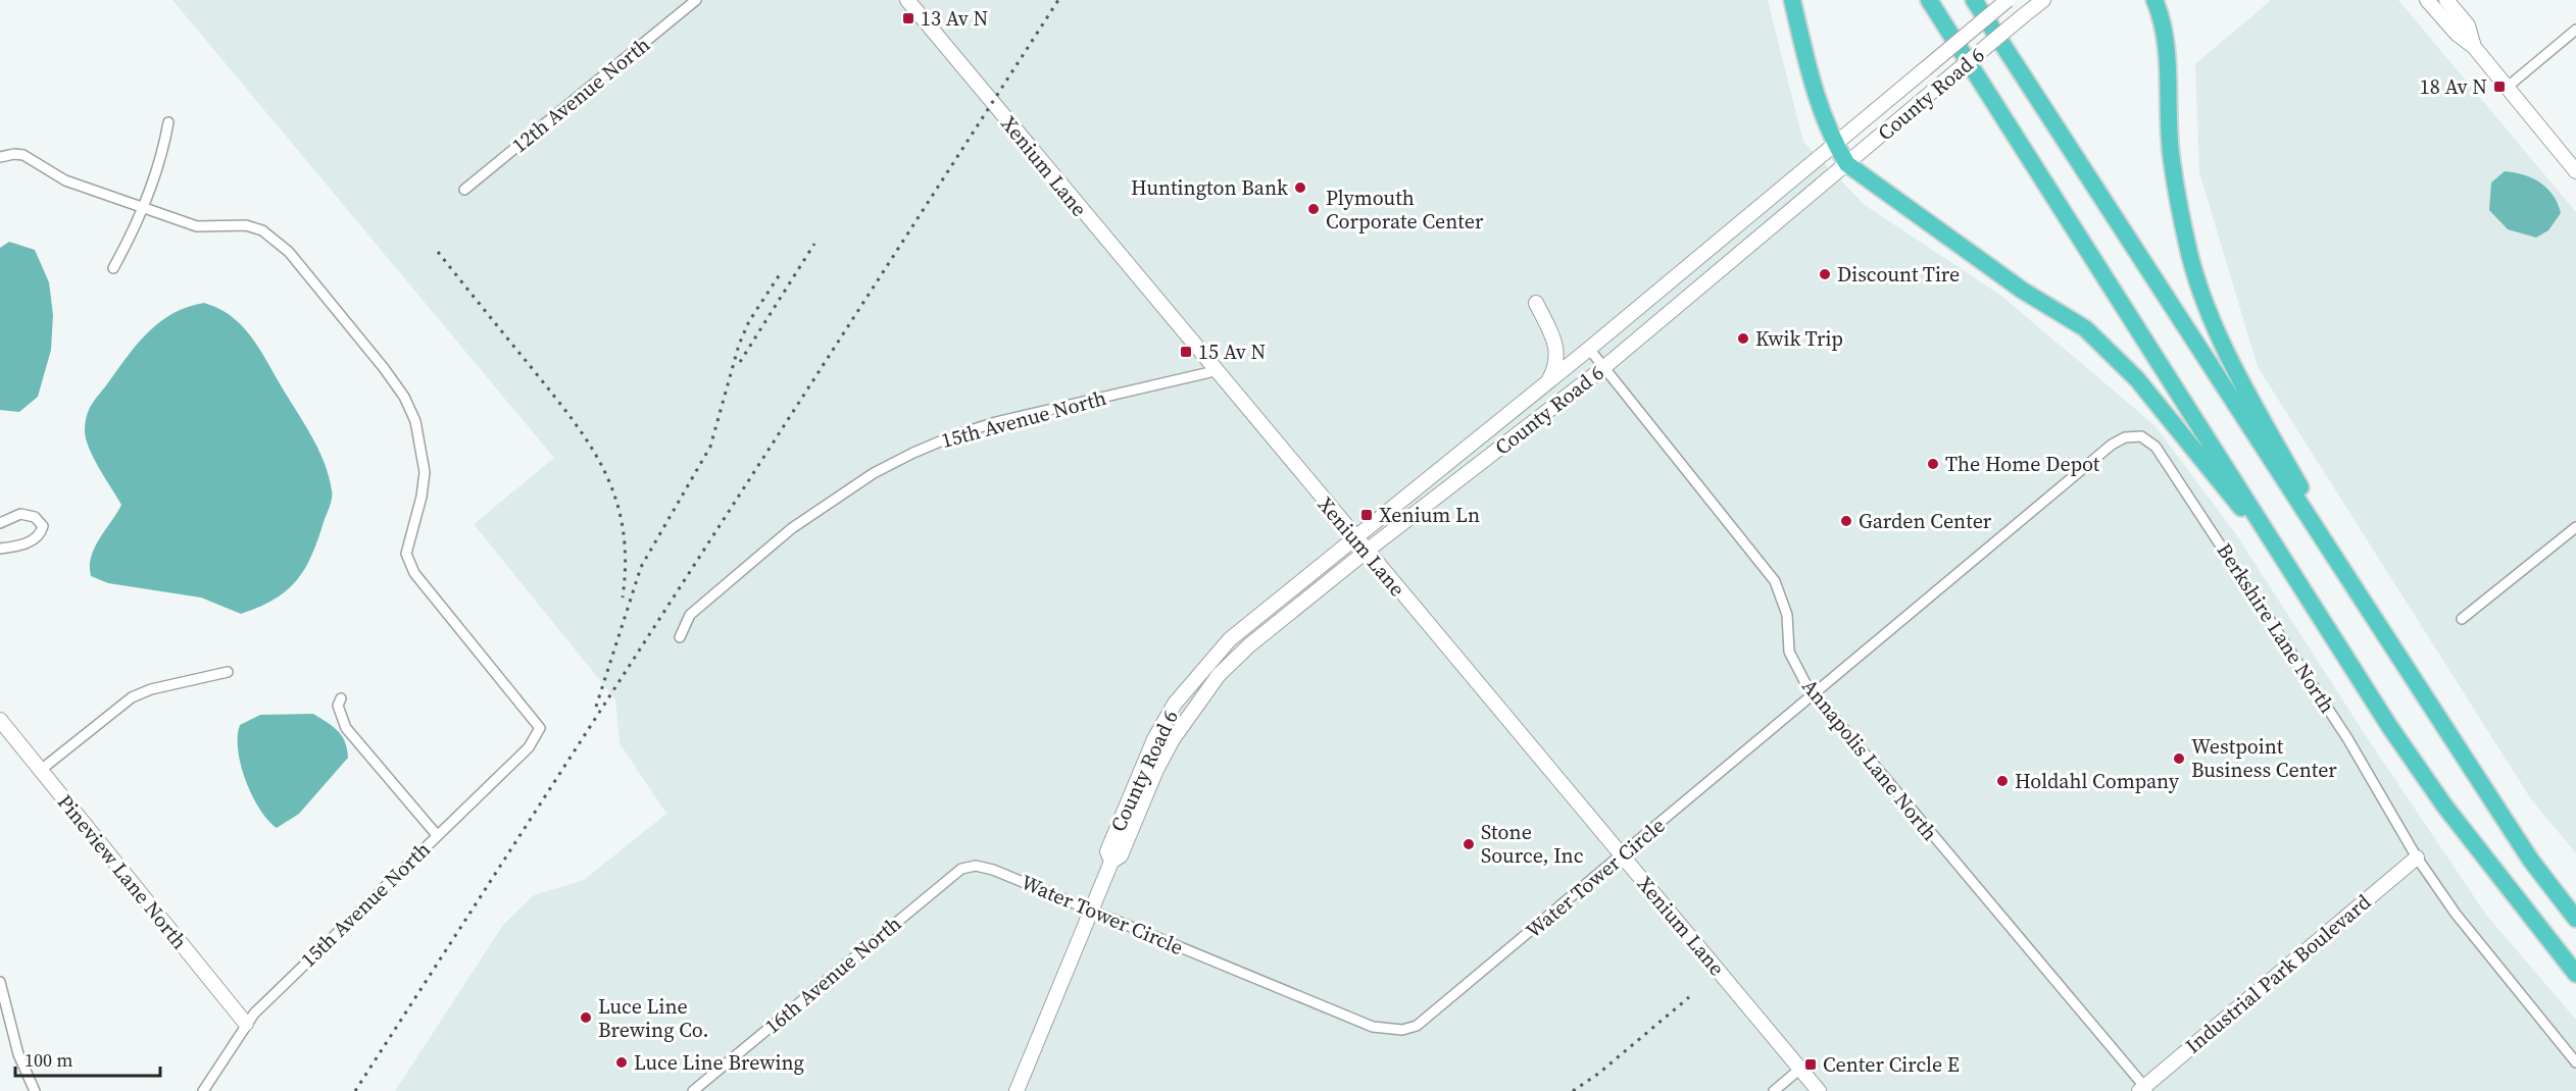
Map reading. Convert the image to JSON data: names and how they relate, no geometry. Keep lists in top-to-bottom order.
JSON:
{
  "streets": {
    "main road": [
      "County Road 6",
      "Xenium Lane",
      "Pineview Lane North",
      "Industrial Park Boulevard"
    ],
    "street": [
      "12th Avenue North",
      "15th Avenue North",
      "Berkshire Lane North",
      "Annapolis Lane North",
      "Water Tower Circle",
      "16th Avenue North"
    ]
  },
  "crossings": [
    ["County Road 6", "Xenium Lane"],
    ["County Road 6", "Annapolis Lane North"],
    ["County Road 6", "Water Tower Circle"],
    ["Xenium Lane", "15th Avenue North"],
    ["Xenium Lane", "Water Tower Circle"],
    ["15th Avenue North", "Pineview Lane North"],
    ["Berkshire Lane North", "Water Tower Circle"],
    ["Berkshire Lane North", "Industrial Park Boulevard"],
    ["Annapolis Lane North", "Water Tower Circle"],
    ["Annapolis Lane North", "Industrial Park Boulevard"],
    ["Water Tower Circle", "16th Avenue North"]
  ],
  "places": {
    "transit": [
      "13 Av N",
      "18 Av N",
      "15 Av N",
      "Xenium Ln",
      "Center Circle E"
    ],
    "other": [
      "Huntington Bank",
      "Plymouth Corporate Center",
      "Discount Tire",
      "Kwik Trip",
      "The Home Depot",
      "Garden Center",
      "Westpoint Business Center",
      "Holdahl Company",
      "Stone Source, Inc",
      "Luce Line Brewing Co.",
      "Luce Line Brewing"
    ]
  },
  "scale_bar": "100 m"
}
